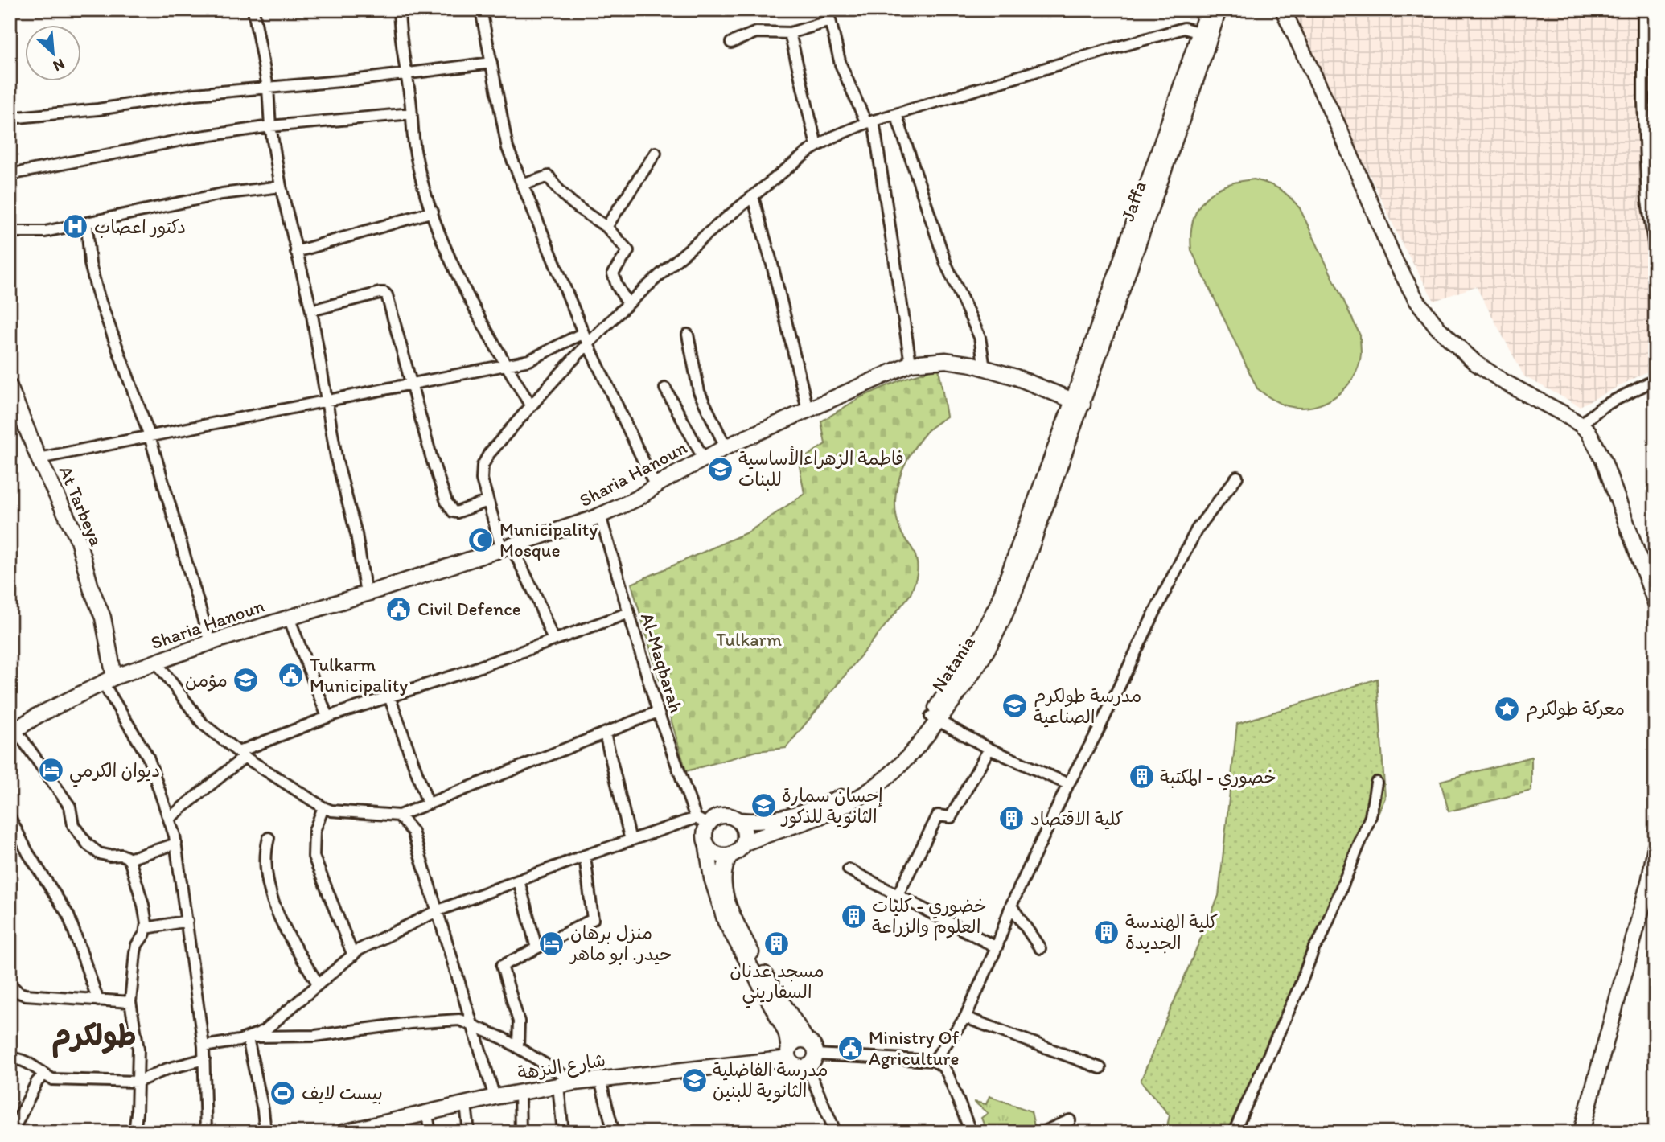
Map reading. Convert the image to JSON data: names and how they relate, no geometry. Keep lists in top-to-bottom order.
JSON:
{
  "streets": {
    "street": [
      "Jaffa",
      "Sharia Hanoun",
      "At Tarbeya",
      "Al-Maqbarah",
      "Natania",
      "شارع النزهة"
    ]
  },
  "crossings": [
    ["Jaffa", "Sharia Hanoun"],
    ["Jaffa", "Natania"],
    ["Sharia Hanoun", "At Tarbeya"],
    ["Sharia Hanoun", "Al-Maqbarah"],
    ["Sharia Hanoun", "Natania"],
    ["Al-Maqbarah", "Natania"]
  ],
  "districts": ["طولكرم"],
  "parks": ["Tulkarm"],
  "places": {
    "hospital": ["دكتور اعصاب"],
    "school or university": [
      "فاطمة الزهراءالأساسية للبنات",
      "مؤمن",
      "مدرسة طولكرم الصناعية",
      "إحسان سمارة الثانوية للذكور",
      "مدرسة الفاضلية الثانوية للبنين"
    ],
    "mosque": ["Municipality Mosque"],
    "public building": ["Civil Defence", "Tulkarm Municipality", "Ministry Of Agriculture"],
    "place": ["معركة طولكرم"],
    "hotel": ["ديوان الكرمي", "منزل برهان حيدر. ابو ماهر"],
    "building": [
      "خصوري - المكتبة",
      "كلية الاقتصاد",
      "خضوري - كليات العلوم والزراعة",
      "كلية الهندسة الجديدة",
      "مسجد عدنان السفاريني"
    ],
    "sports": ["بيست لايف"]
  },
  "north": "bottom right"
}
